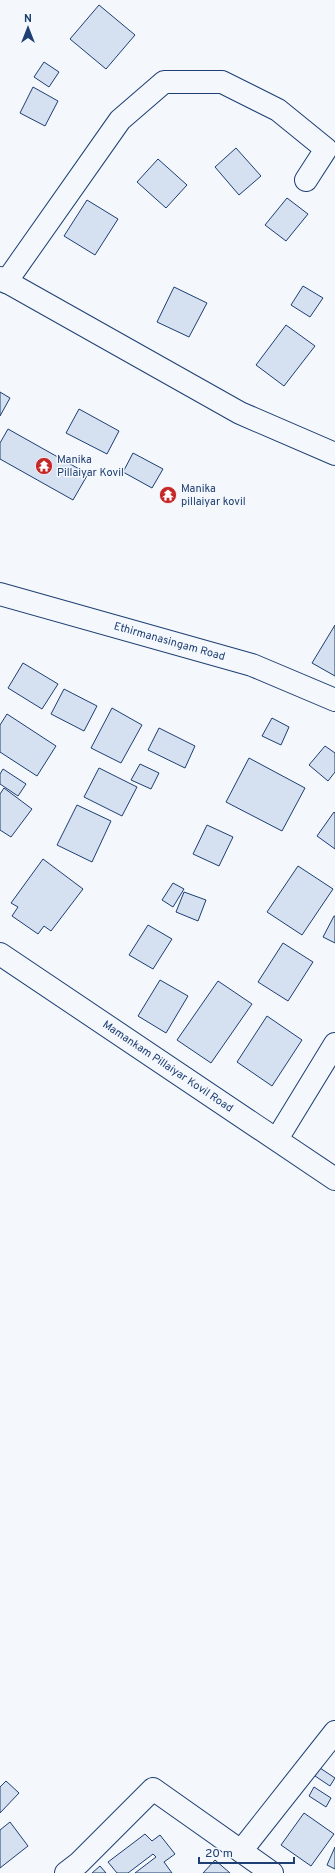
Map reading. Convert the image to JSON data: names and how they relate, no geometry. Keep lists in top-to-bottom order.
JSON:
{
  "streets": {
    "street": ["Ethirmanasingam Road", "Mamankam Pillaiyar Kovil Road"]
  },
  "places": {
    "temple": ["Manika Pillaiyar Kovil", "Manika pillaiyar kovil"]
  },
  "scale_bar": "20 m",
  "north": "top"
}
